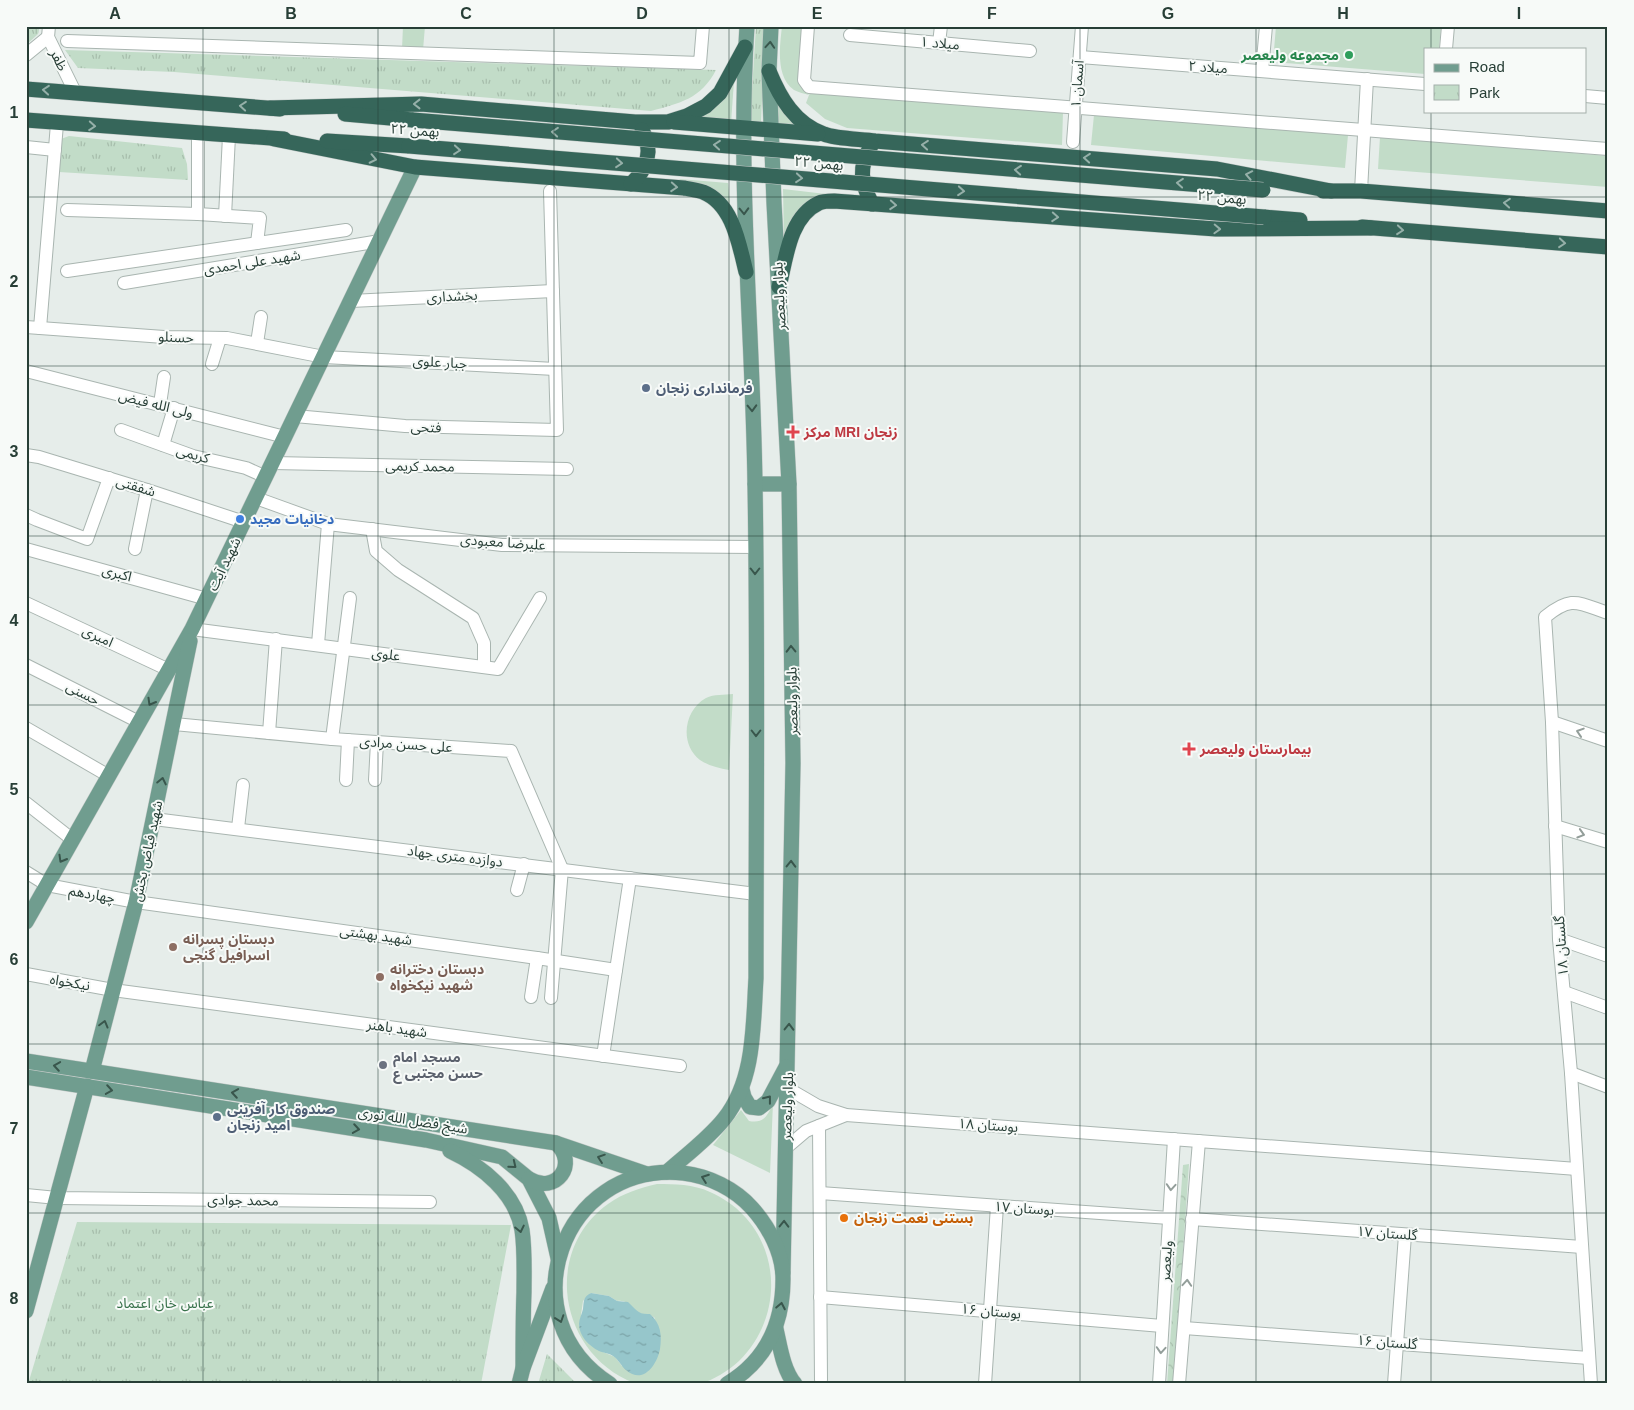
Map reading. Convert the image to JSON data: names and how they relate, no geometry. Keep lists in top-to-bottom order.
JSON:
{
  "streets": {
    "highway": ["۲۲ بهمن"],
    "main road": [
      "بلوار ولیعصر",
      "شهید آیت",
      "شهید فیاض بخش",
      "شیخ فضل الله نوری"
    ],
    "street": [
      "میلاد ۱",
      "ظفر",
      "میلاد ۲",
      "آسمان ۱",
      "شهید علی احمدی",
      "بخشداری",
      "حسنلو",
      "جبار علوی",
      "ولی الله فیض",
      "فتحی",
      "کریمی",
      "محمد کریمی",
      "شفقتی",
      "علیرضا معبودی",
      "اکبری",
      "امیری",
      "علوی",
      "حسنی",
      "علی حسن مرادی",
      "دوازده متری جهاد",
      "چهاردهم",
      "شهید بهشتی",
      "گلستان ۱۸",
      "نیکخواه",
      "شهید باهنر",
      "بوستان ۱۸",
      "محمد جوادی",
      "بوستان ۱۷",
      "گلستان ۱۷",
      "ولیعصر",
      "بوستان ۱۶",
      "گلستان ۱۶"
    ]
  },
  "crossings": [
    ["ظفر", "۲۲ بهمن"],
    ["میلاد ۲", "آسمان ۱"],
    ["شهید علی احمدی", "شهید آیت"],
    ["بخشداری", "شهید آیت"],
    ["بلوار ولیعصر", "بوستان ۱۸"],
    ["حسنلو", "جبار علوی"],
    ["حسنلو", "شهید آیت"],
    ["جبار علوی", "فتحی"],
    ["جبار علوی", "شهید آیت"],
    ["ولی الله فیض", "شهید آیت"],
    ["فتحی", "شهید آیت"],
    ["کریمی", "شهید آیت"],
    ["محمد کریمی", "شهید آیت"],
    ["شفقتی", "شهید آیت"],
    ["علیرضا معبودی", "شهید آیت"],
    ["شهید آیت", "اکبری"],
    ["شهید آیت", "امیری"],
    ["شهید آیت", "علوی"],
    ["شهید آیت", "حسنی"],
    ["شهید آیت", "شهید فیاض بخش"],
    ["شهید آیت", "چهاردهم"],
    ["علوی", "شهید فیاض بخش"],
    ["علی حسن مرادی", "شهید فیاض بخش"],
    ["علی حسن مرادی", "دوازده متری جهاد"],
    ["شهید فیاض بخش", "دوازده متری جهاد"],
    ["شهید فیاض بخش", "چهاردهم"],
    ["شهید فیاض بخش", "شهید بهشتی"],
    ["شهید فیاض بخش", "نیکخواه"],
    ["شهید فیاض بخش", "شهید باهنر"],
    ["شهید فیاض بخش", "شیخ فضل الله نوری"],
    ["چهاردهم", "شهید بهشتی"],
    ["گلستان ۱۸", "گلستان ۱۷"],
    ["گلستان ۱۸", "گلستان ۱۶"],
    ["نیکخواه", "شهید باهنر"],
    ["بوستان ۱۸", "ولیعصر"],
    ["بوستان ۱۷", "ولیعصر"],
    ["گلستان ۱۷", "ولیعصر"],
    ["ولیعصر", "بوستان ۱۶"],
    ["ولیعصر", "گلستان ۱۶"]
  ],
  "one_way": ["شهید فیاض بخش"],
  "parks": ["عباس خان اعتماد"],
  "places": {
    "other": [
      "مجموعه ولیعصر",
      "فرمانداری زنجان",
      "دخانیات مجید",
      "دبستان پسرانه اسرافیل گنجی",
      "دبستان دخترانه شهید نیکخواه",
      "مسجد امام حسن مجتبی ع",
      "صندوق کار آفرینی امید زنجان",
      "بستنی نعمت زنجان"
    ],
    "health": ["مرکز MRI زنجان", "بیمارستان ولیعصر"]
  },
  "legend": ["Road", "Park"],
  "grid": {
    "columns": [
      "A",
      "B",
      "C",
      "D",
      "E",
      "F",
      "G",
      "H",
      "I"
    ],
    "rows": [
      "1",
      "2",
      "3",
      "4",
      "5",
      "6",
      "7",
      "8"
    ]
  }
}
